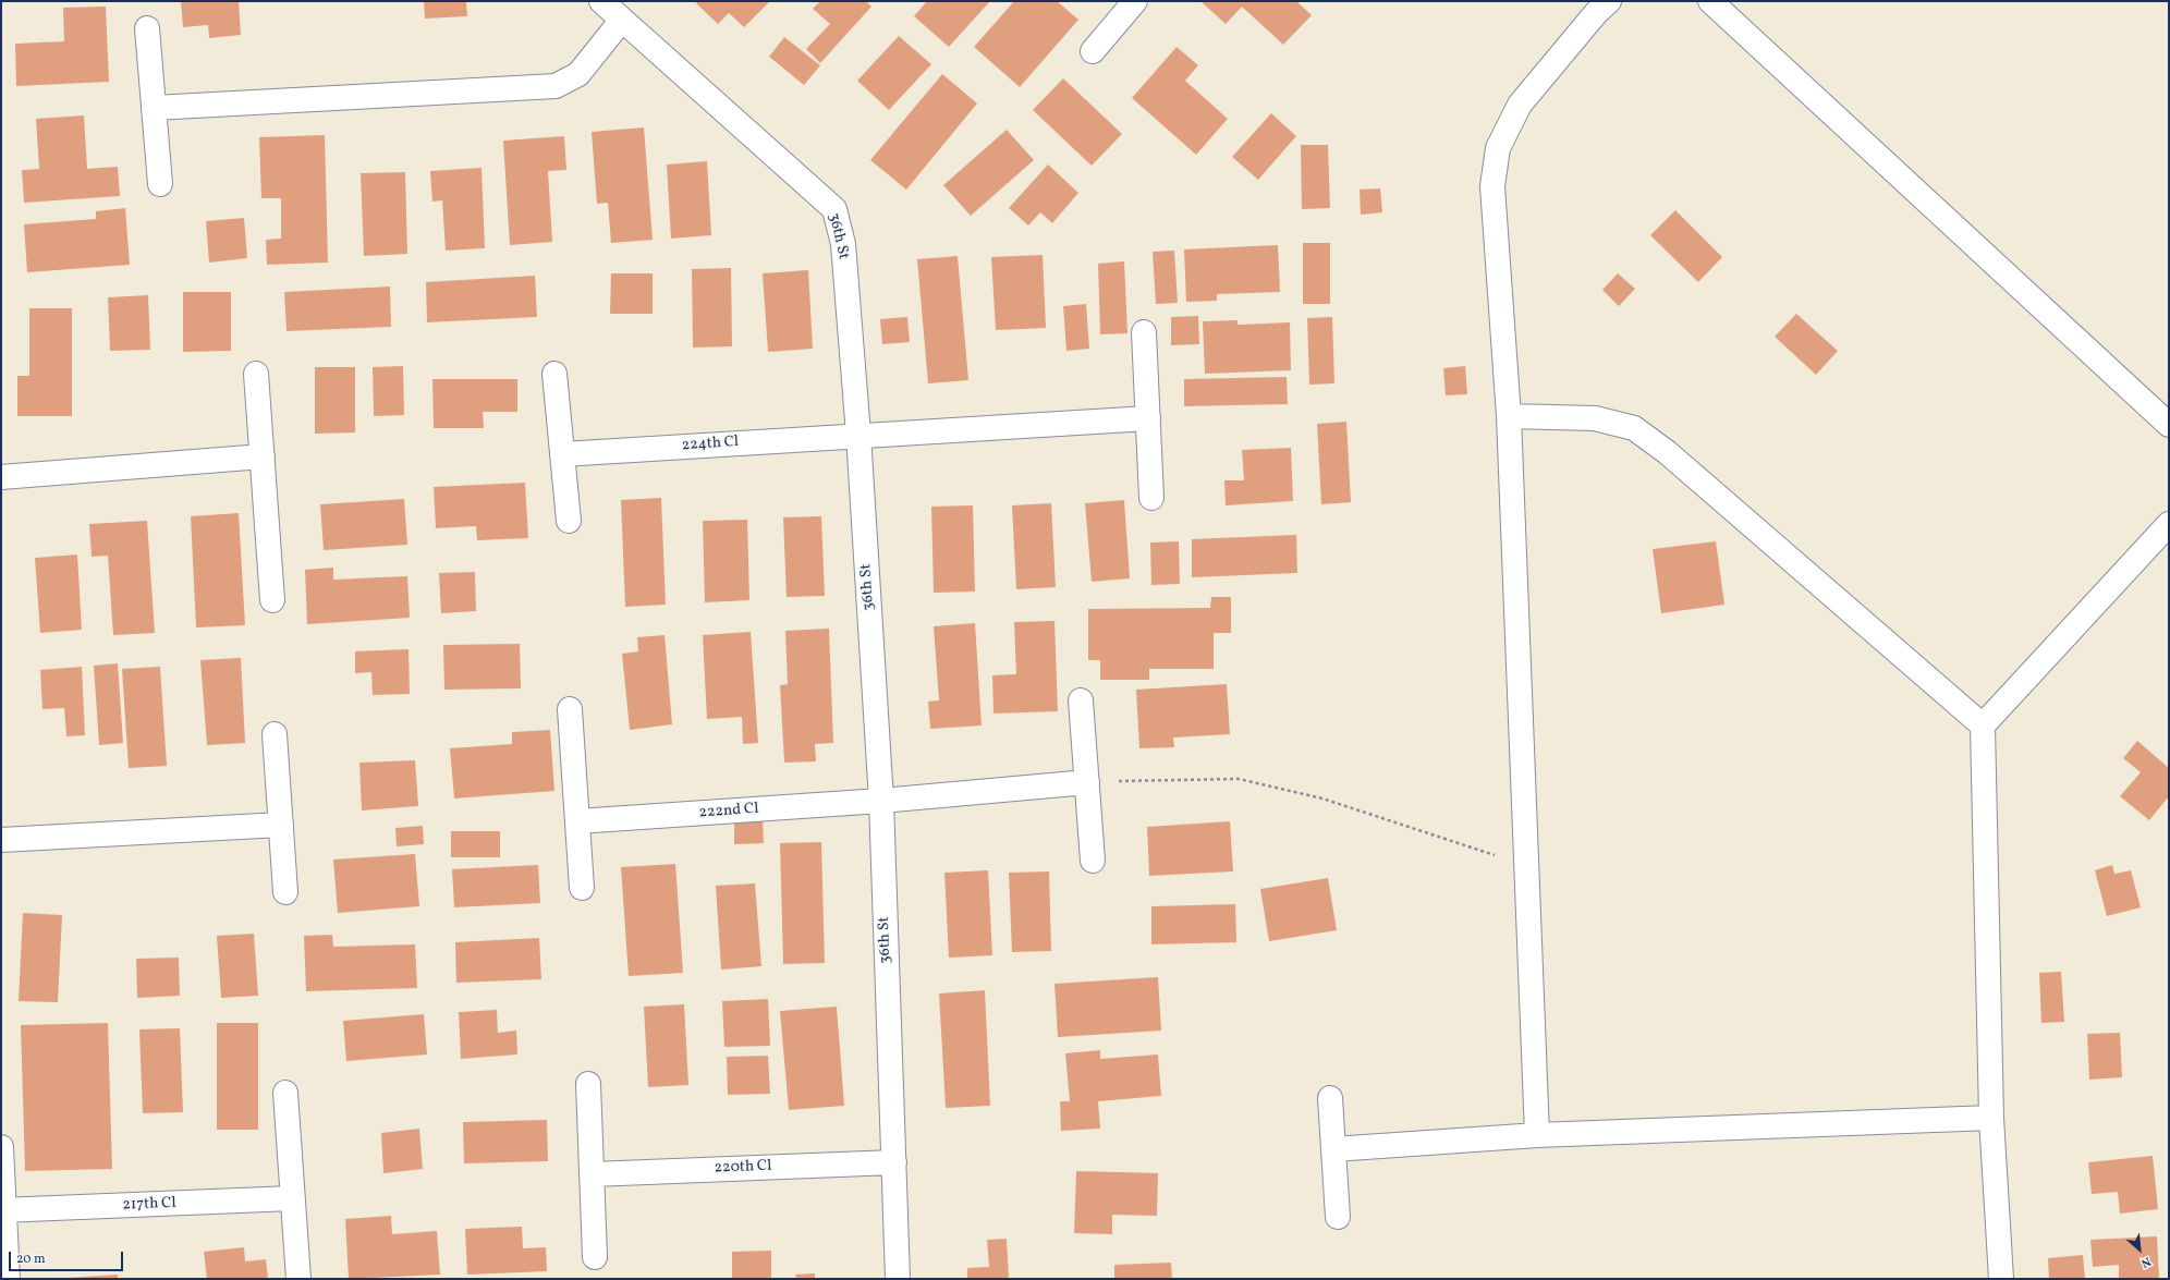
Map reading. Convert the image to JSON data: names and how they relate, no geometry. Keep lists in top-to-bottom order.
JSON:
{
  "streets": {
    "street": [
      "36th St",
      "224th Cl",
      "222nd Cl",
      "220th Cl",
      "217th Cl"
    ]
  },
  "crossings": [
    ["36th St", "224th Cl"],
    ["36th St", "222nd Cl"],
    ["36th St", "220th Cl"]
  ],
  "scale_bar": "20 m",
  "north": "bottom right"
}
